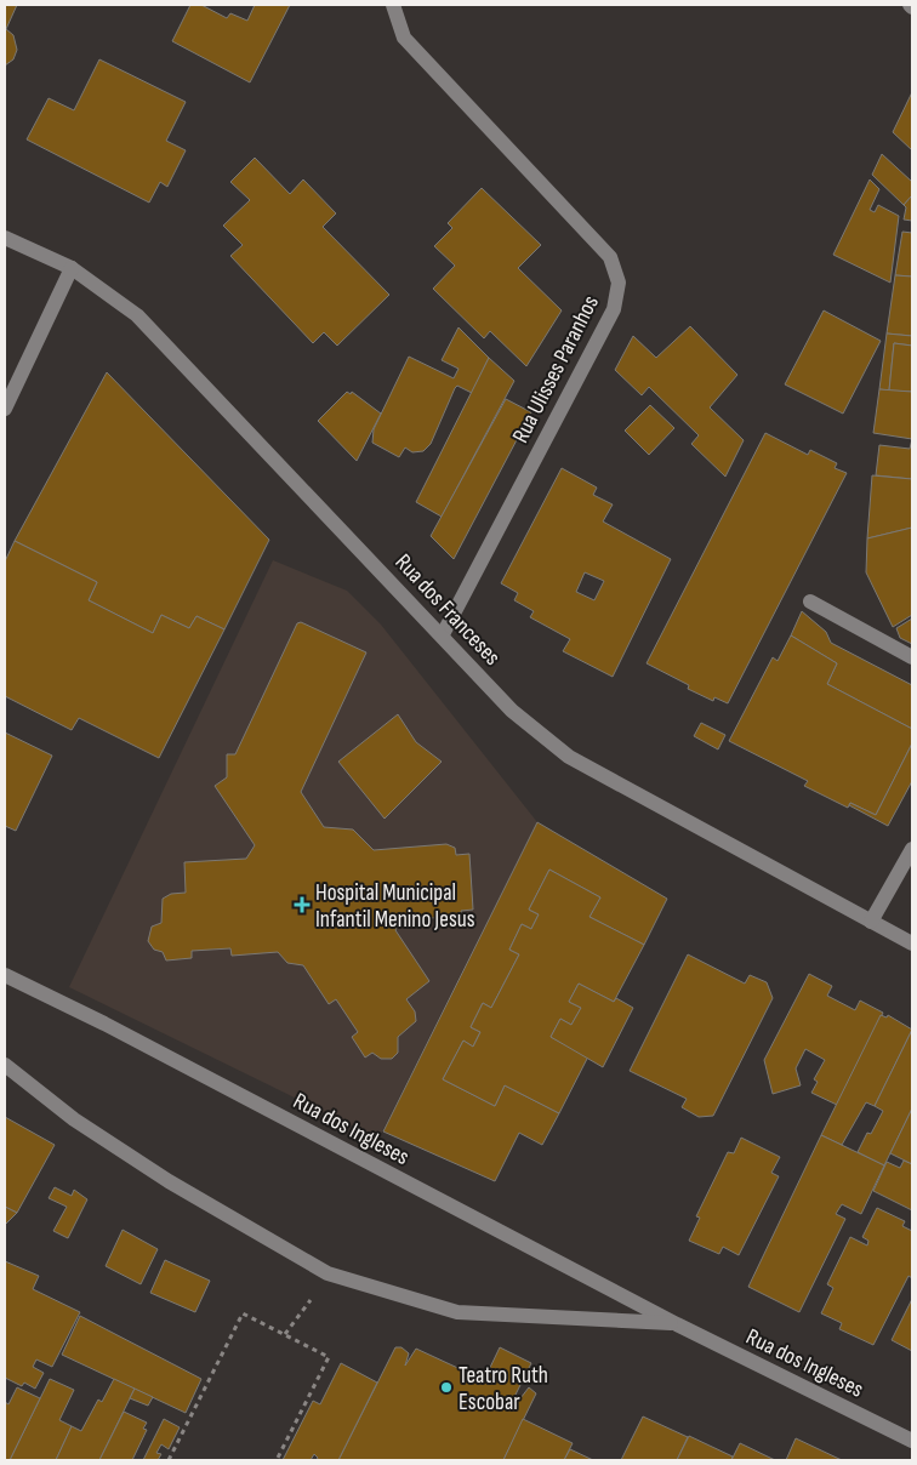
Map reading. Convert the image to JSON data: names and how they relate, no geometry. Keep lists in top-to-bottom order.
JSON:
{
  "streets": {
    "street": ["Rua Ulisses Paranhos", "Rua dos Franceses", "Rua dos Ingleses"]
  },
  "crossings": [
    ["Rua Ulisses Paranhos", "Rua dos Franceses"]
  ],
  "places": {
    "health": ["Hospital Municipal Infantil Menino Jesus"],
    "other": ["Teatro Ruth Escobar"]
  }
}
